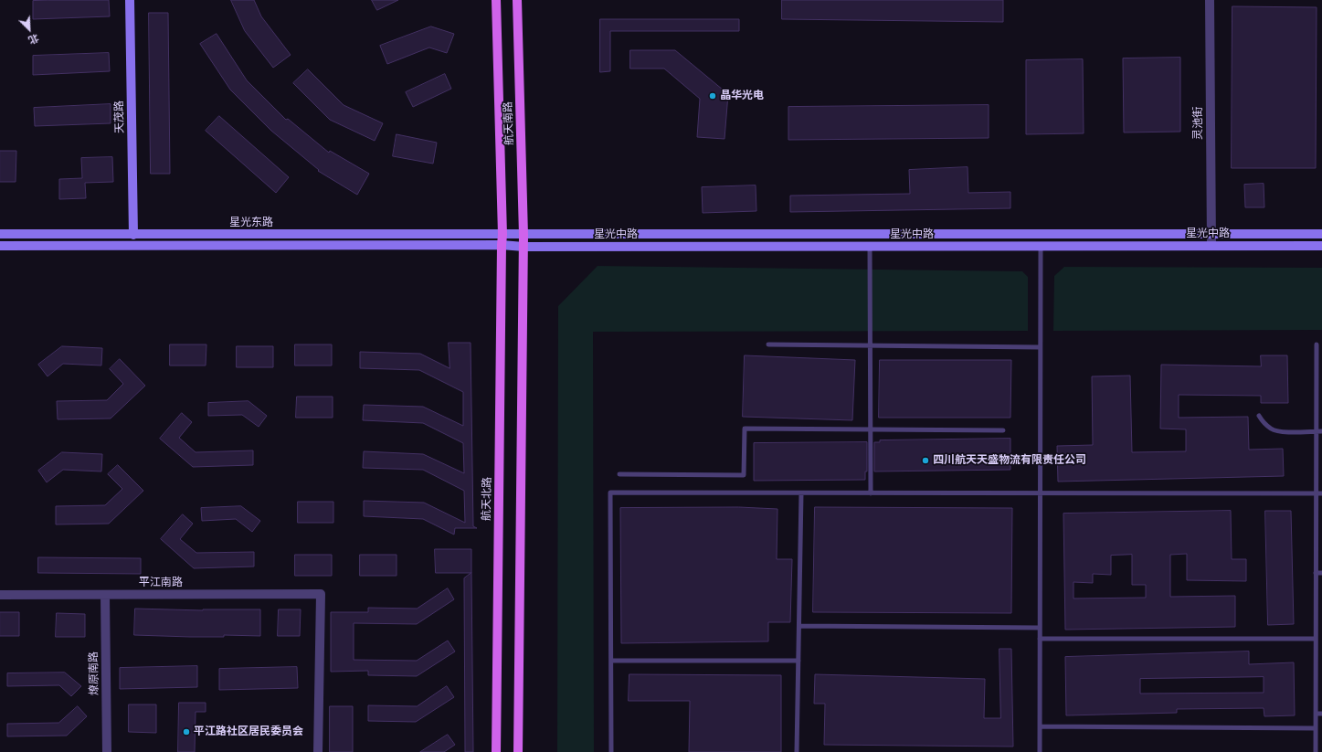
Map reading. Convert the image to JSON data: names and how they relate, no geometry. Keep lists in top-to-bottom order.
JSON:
{
  "streets": {
    "main road": [
      "天茂路",
      "航天南路",
      "星光东路",
      "星光中路",
      "航天北路"
    ],
    "street": ["灵池街", "平江南路", "燎原南路"]
  },
  "crossings": [
    ["天茂路", "星光东路"],
    ["航天南路", "星光东路"],
    ["航天南路", "星光中路"],
    ["航天南路", "航天北路"],
    ["灵池街", "星光中路"],
    ["星光东路", "星光中路"],
    ["星光东路", "航天北路"],
    ["星光中路", "航天北路"],
    ["平江南路", "燎原南路"]
  ],
  "places": ["晶华光电", "四川航天天盛物流有限责任公司", "平江路社区居民委员会"],
  "north": "bottom right"
}
